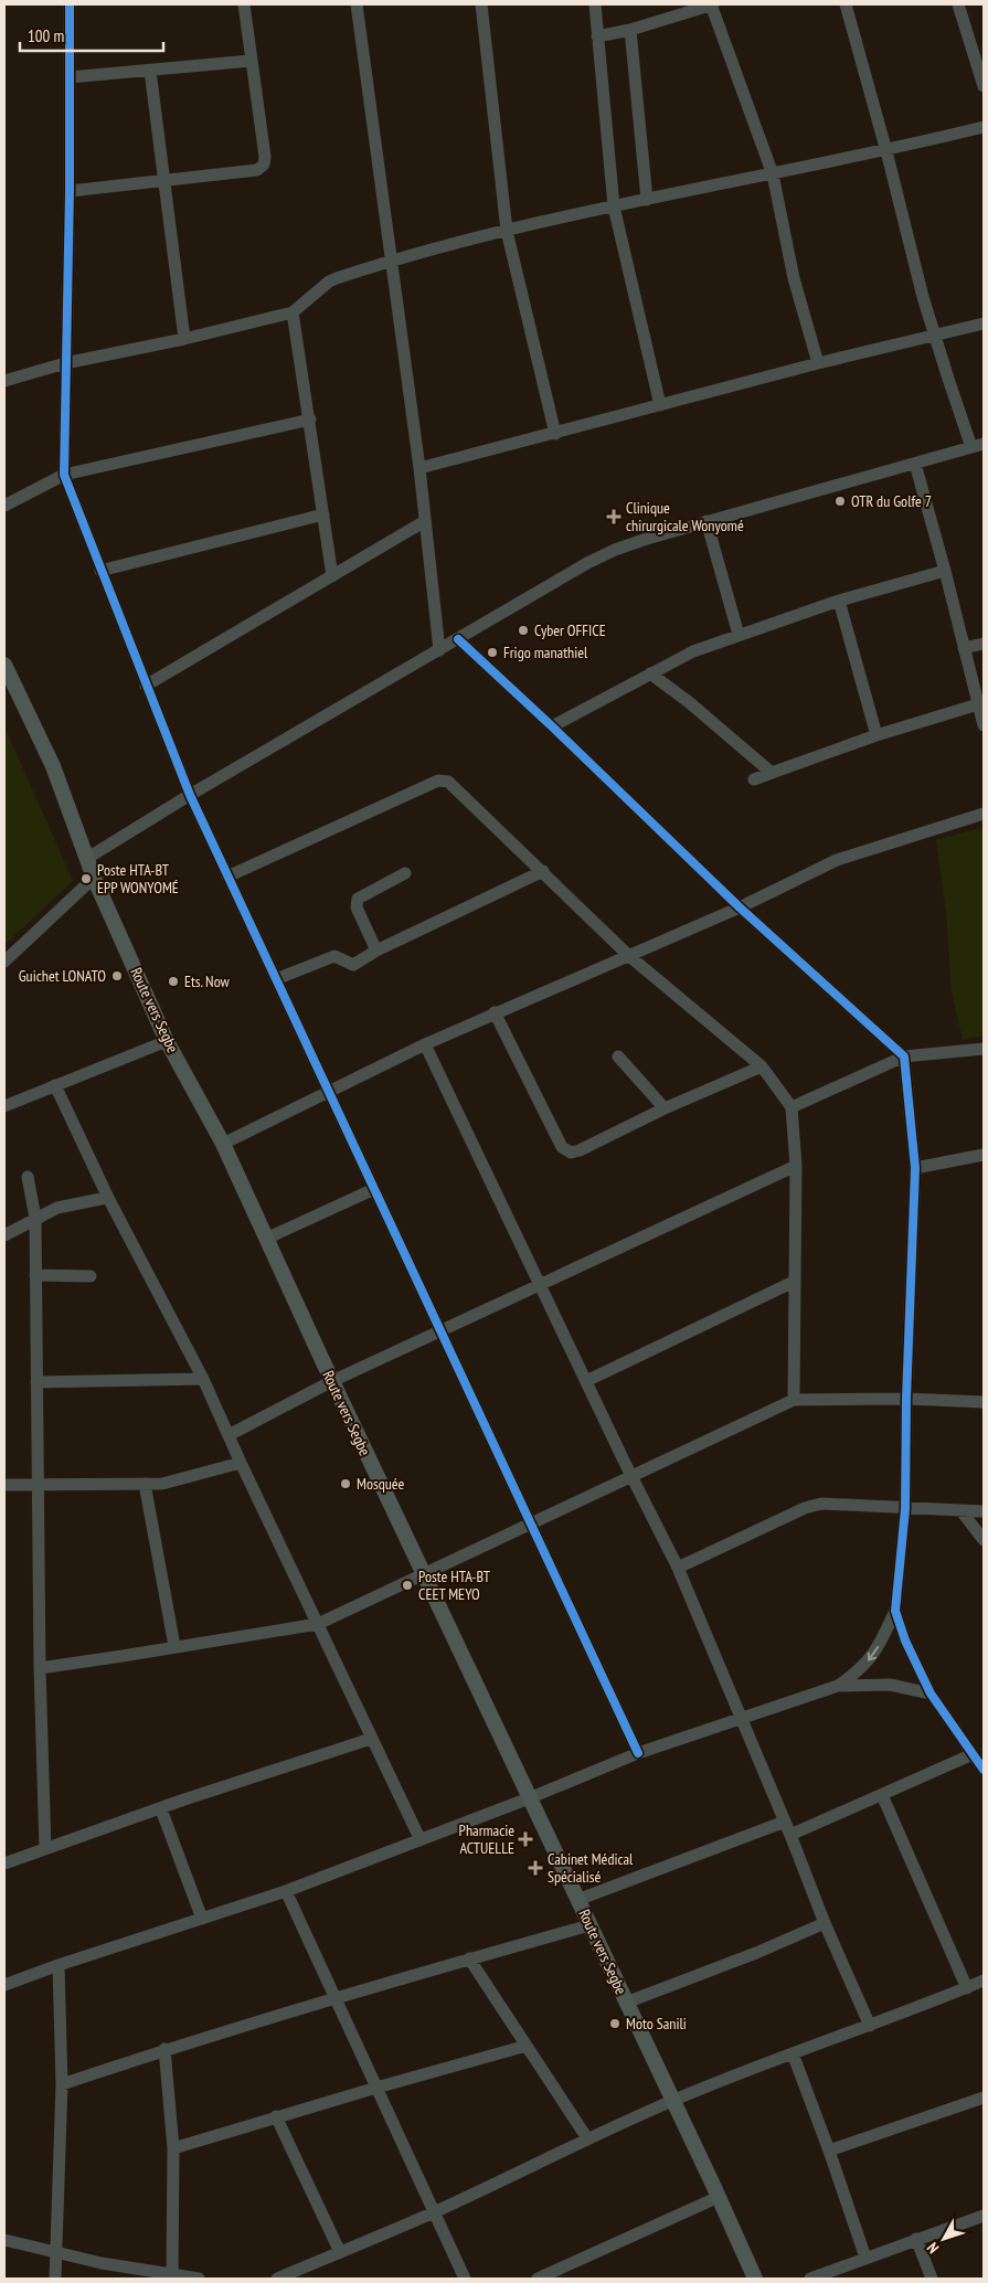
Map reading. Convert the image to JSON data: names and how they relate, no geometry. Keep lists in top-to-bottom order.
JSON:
{
  "streets": {
    "main road": ["Route vers Segbe"]
  },
  "places": {
    "other": [
      "OTR du Golfe 7",
      "Cyber OFFICE",
      "Frigo manathiel",
      "Poste HTA-BT EPP WONYOMÉ",
      "Guichet LONATO",
      "Ets. Now",
      "Mosquée",
      "Poste HTA-BT CEET MEYO",
      "Moto Sanili"
    ],
    "health": ["Clinique chirurgicale Wonyomé", "Pharmacie ACTUELLE", "Cabinet Médical Spécialisé"]
  },
  "scale_bar": "100 m",
  "north": "bottom left"
}
